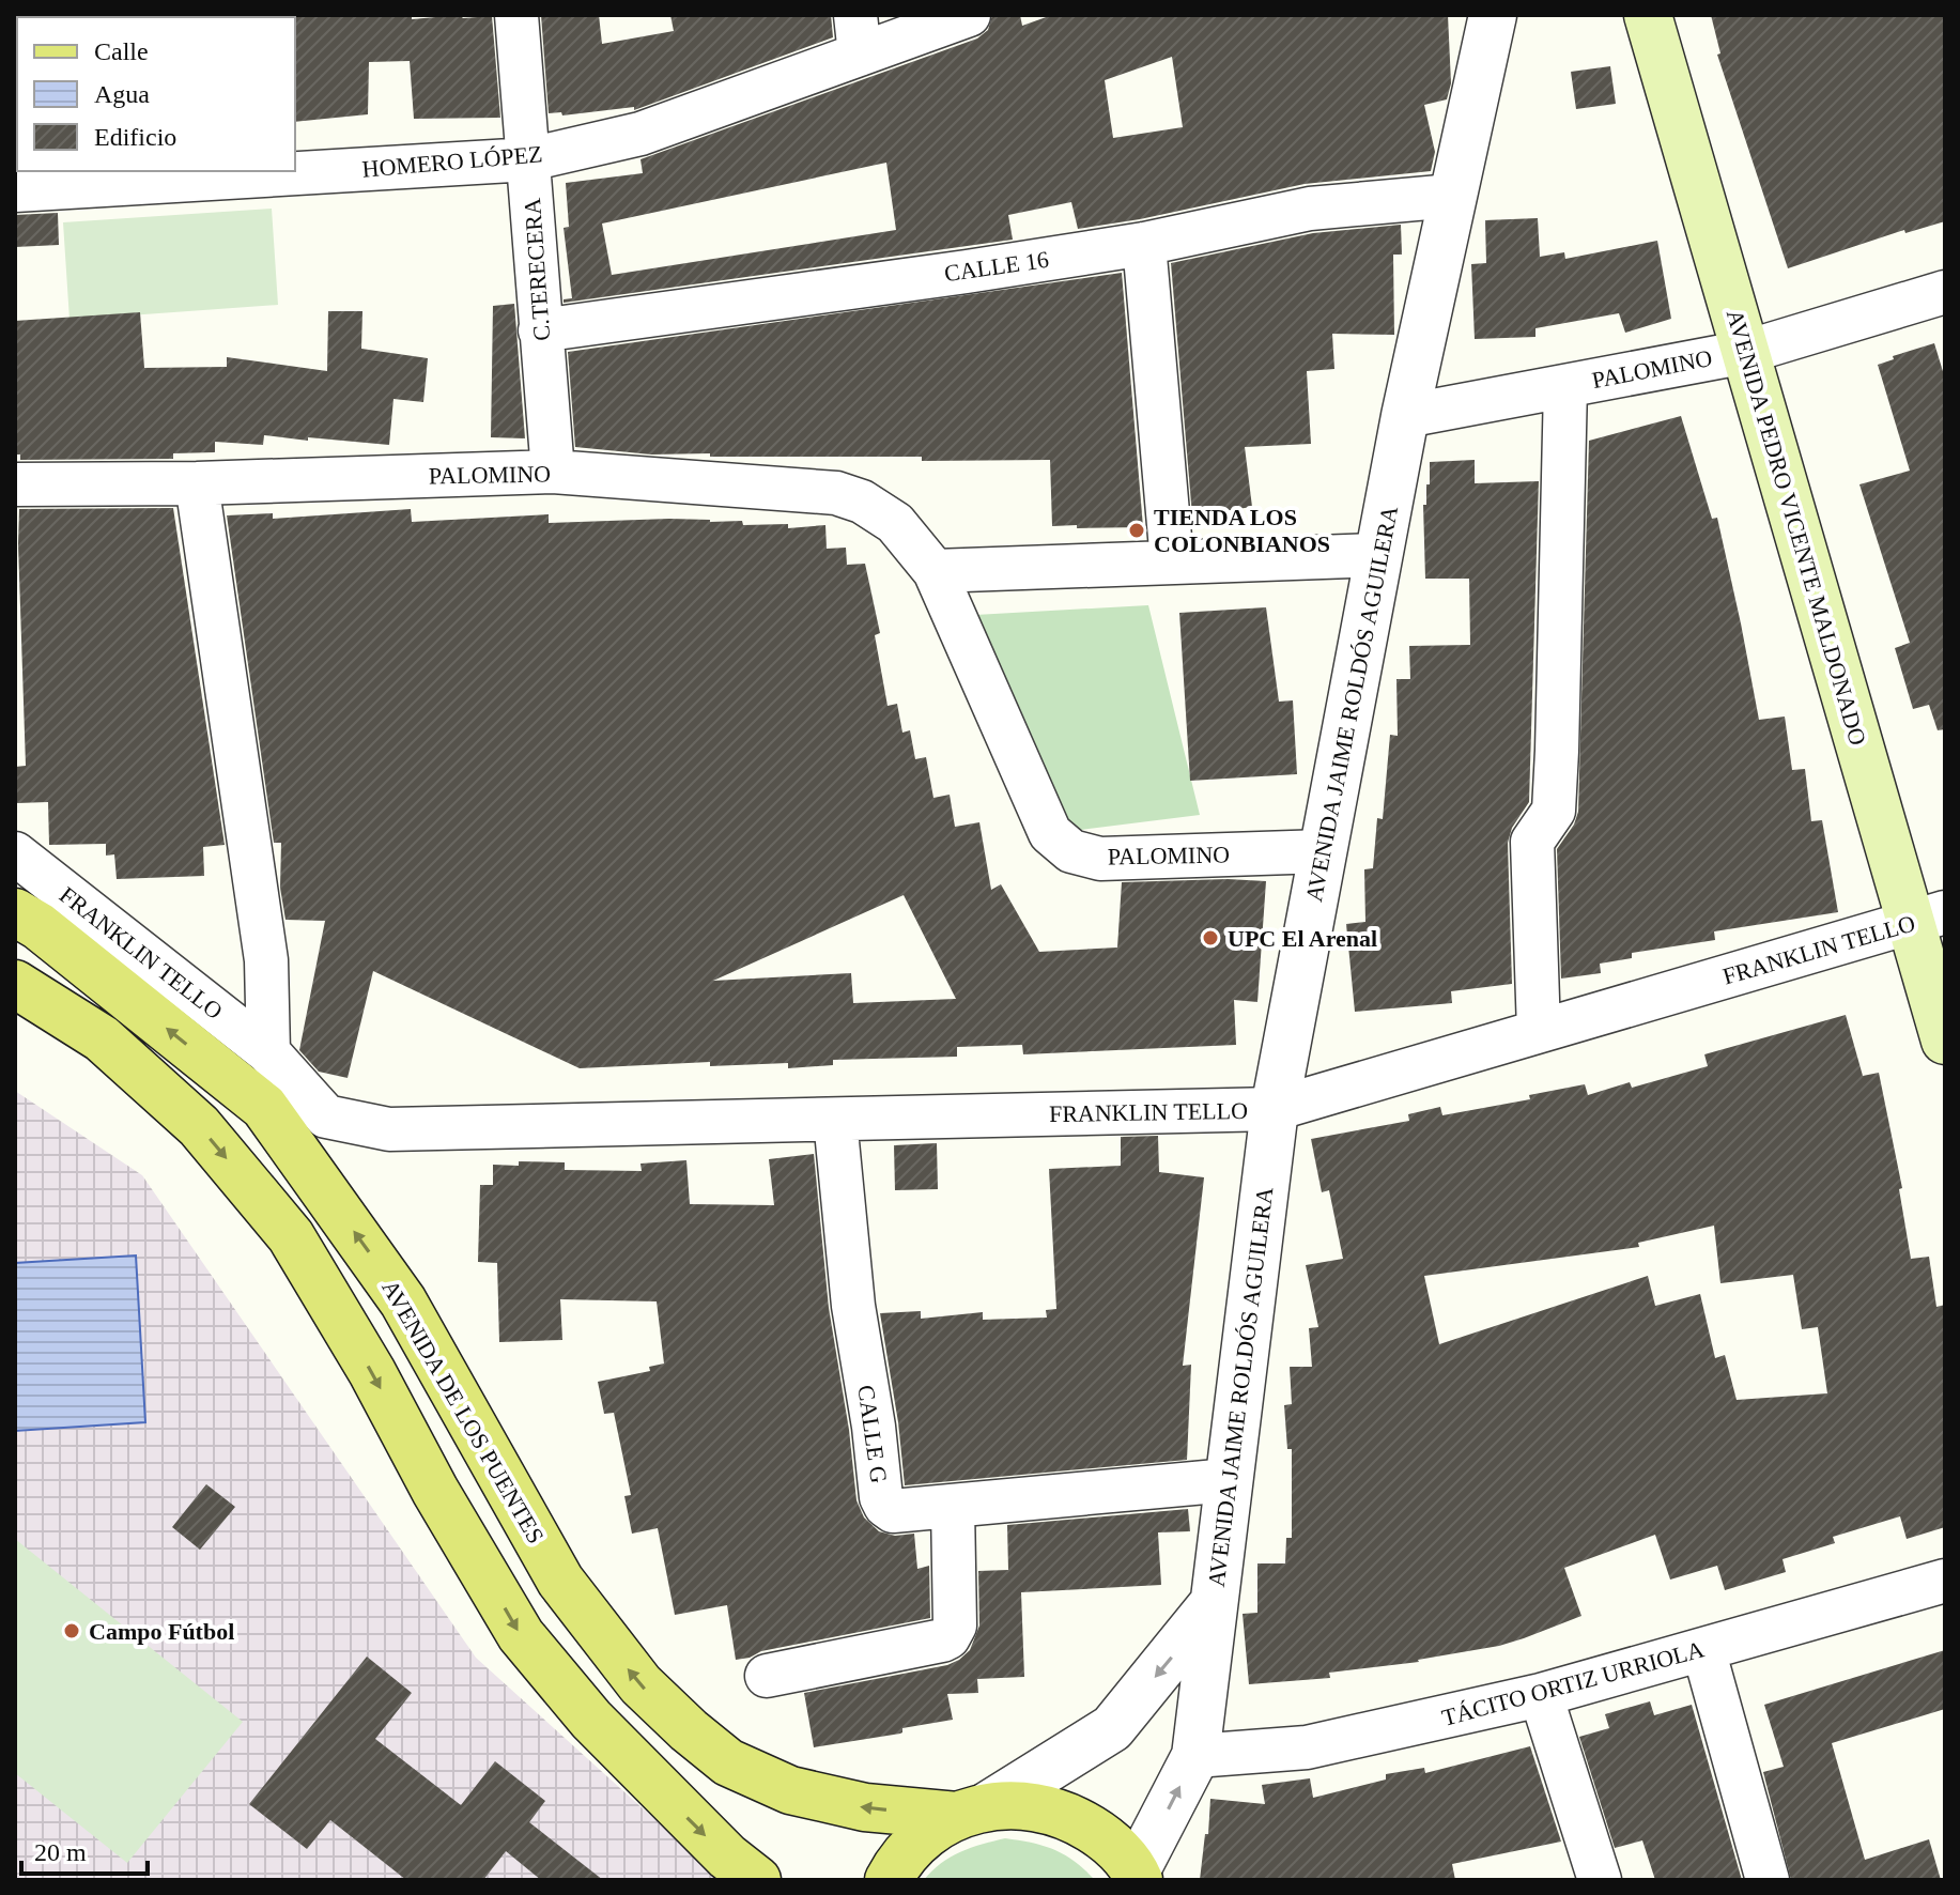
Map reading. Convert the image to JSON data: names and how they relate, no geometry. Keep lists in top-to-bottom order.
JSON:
{
  "streets": {
    "main road": ["AVENIDA PEDRO VICENTE MALDONADO", "AVENIDA DE LOS PUENTES"],
    "street": [
      "HOMERO LÓPEZ",
      "CALLE 16",
      "C.TERECERA",
      "PALOMINO",
      "AVENIDA JAIME ROLDÓS AGUILERA",
      "FRANKLIN TELLO",
      "CALLE G",
      "TÁCITO ORTIZ URRIOLA"
    ]
  },
  "crossings": [
    ["HOMERO LÓPEZ", "C.TERECERA"],
    ["CALLE 16", "C.TERECERA"],
    ["CALLE 16", "AVENIDA JAIME ROLDÓS AGUILERA"],
    ["C.TERECERA", "PALOMINO"],
    ["PALOMINO", "AVENIDA PEDRO VICENTE MALDONADO"],
    ["PALOMINO", "AVENIDA JAIME ROLDÓS AGUILERA"],
    ["AVENIDA PEDRO VICENTE MALDONADO", "FRANKLIN TELLO"],
    ["AVENIDA JAIME ROLDÓS AGUILERA", "FRANKLIN TELLO"],
    ["AVENIDA JAIME ROLDÓS AGUILERA", "AVENIDA DE LOS PUENTES"],
    ["AVENIDA JAIME ROLDÓS AGUILERA", "CALLE G"],
    ["AVENIDA JAIME ROLDÓS AGUILERA", "TÁCITO ORTIZ URRIOLA"],
    ["FRANKLIN TELLO", "CALLE G"]
  ],
  "places": ["TIENDA LOS COLONBIANOS", "UPC El Arenal", "Campo Fútbol"],
  "legend": ["Calle", "Agua", "Edificio"],
  "scale_bar": "20 m"
}
